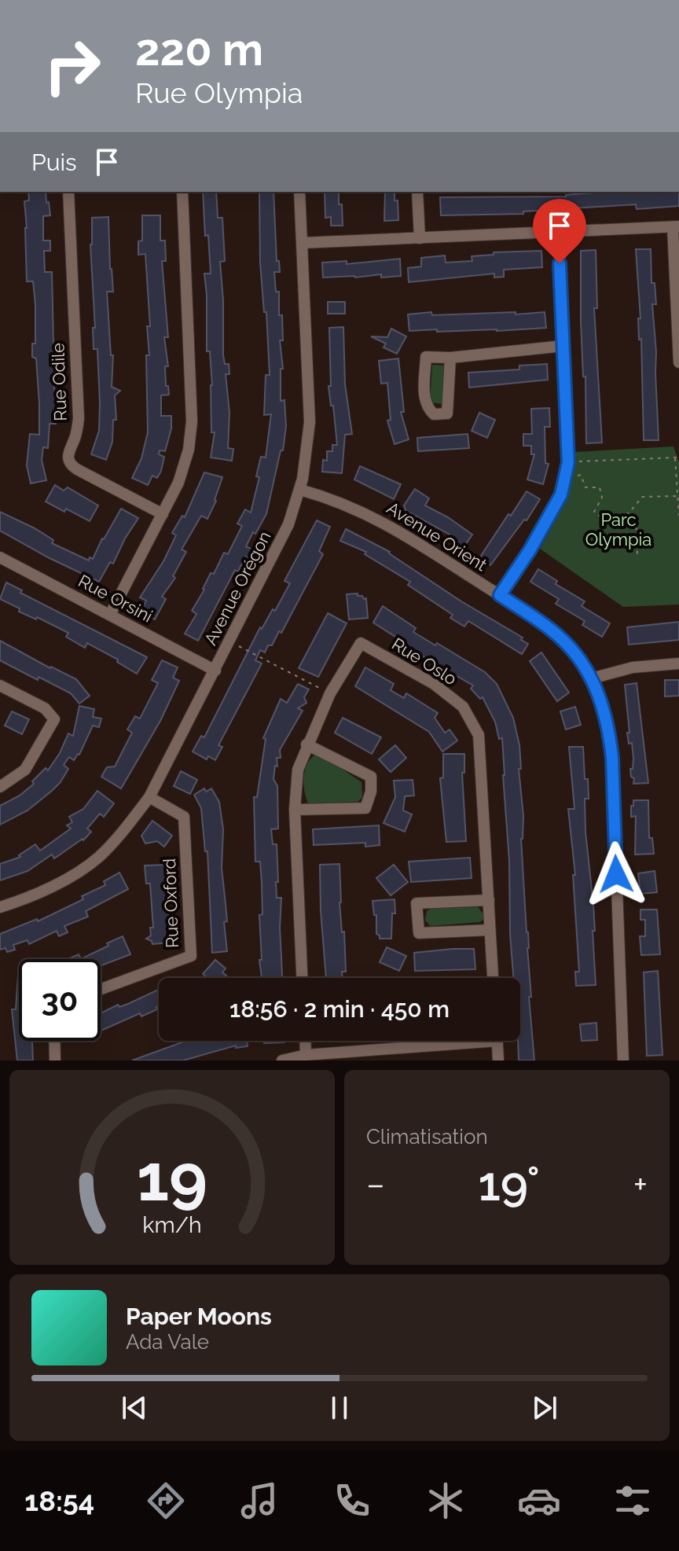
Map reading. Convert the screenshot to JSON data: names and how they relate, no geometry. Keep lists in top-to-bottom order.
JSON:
{
  "streets": {
    "street": [
      "Rue Odile",
      "Avenue Orient",
      "Avenue Orégon",
      "Rue Orsini",
      "Rue Oslo",
      "Rue Oxford"
    ]
  },
  "crossings": [
    ["Avenue Orient", "Avenue Orégon"],
    ["Avenue Orégon", "Rue Orsini"],
    ["Avenue Orégon", "Rue Oxford"]
  ],
  "parks": ["Parc Olympia"],
  "page": {
    "turn": ["220 m", "Rue Olympia"],
    "then": "Puis",
    "limit": "30",
    "trip": "18:56 · 2 min · 450 m",
    "tile": "Climatisation",
    "heat": ["−", "19°", "+"],
    "song": ["Paper Moons", "Ada Vale"],
    "tabs": "18:54",
    "gauge": ["19", "km/h"]
  }
}
